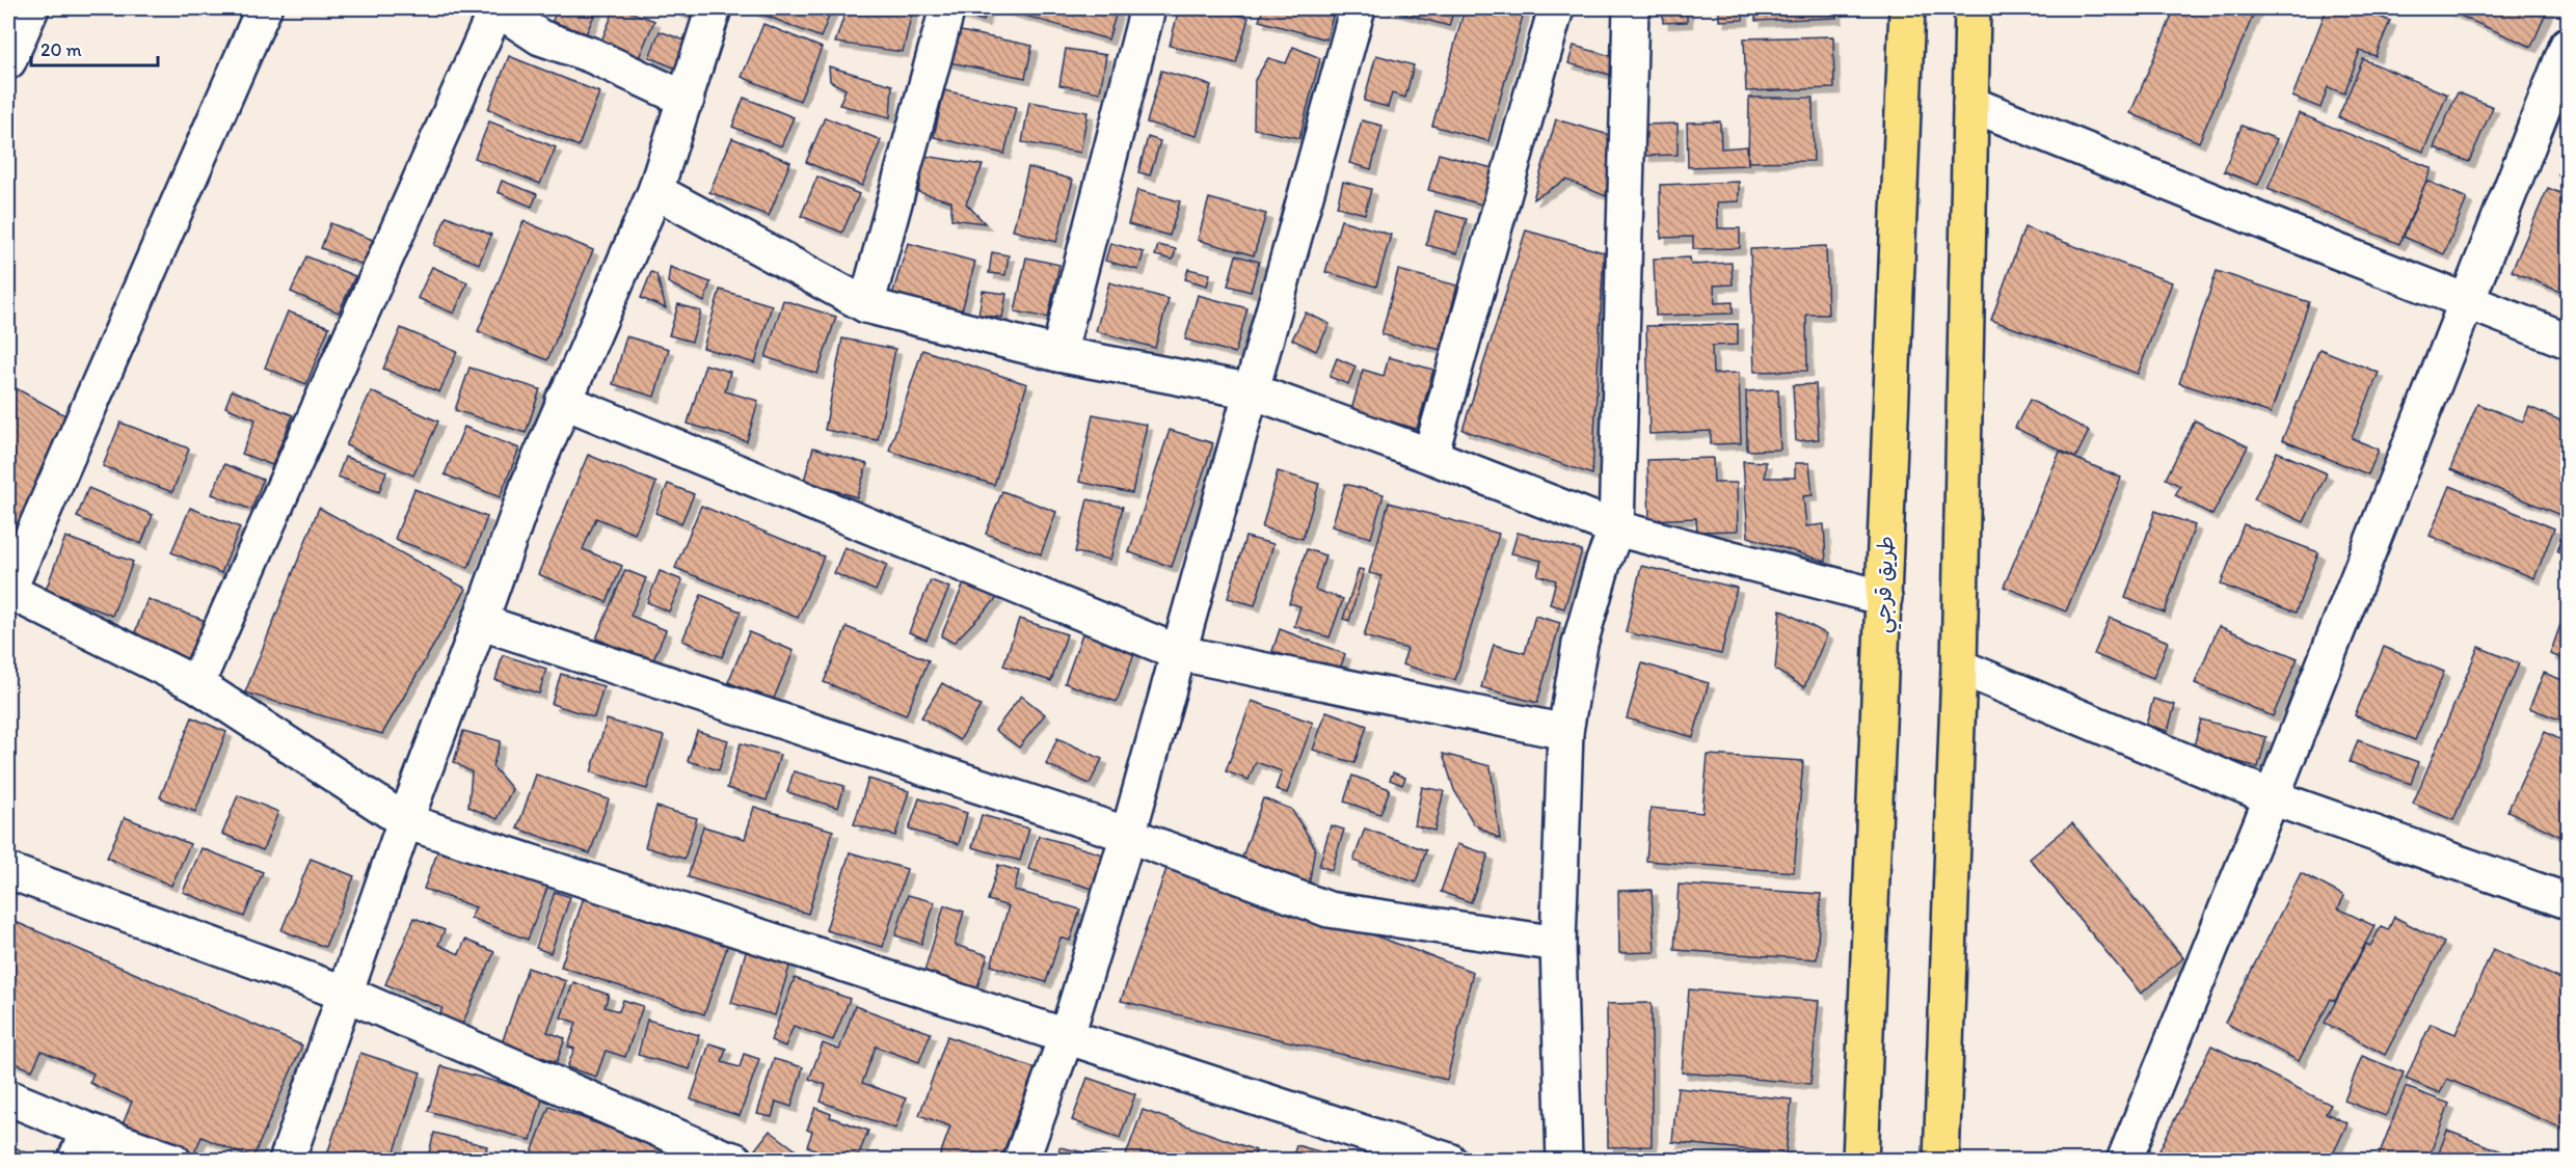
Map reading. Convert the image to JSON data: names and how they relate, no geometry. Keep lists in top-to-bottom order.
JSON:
{
  "streets": {
    "highway": ["طريق قرجي"]
  },
  "scale_bar": "20 m"
}
